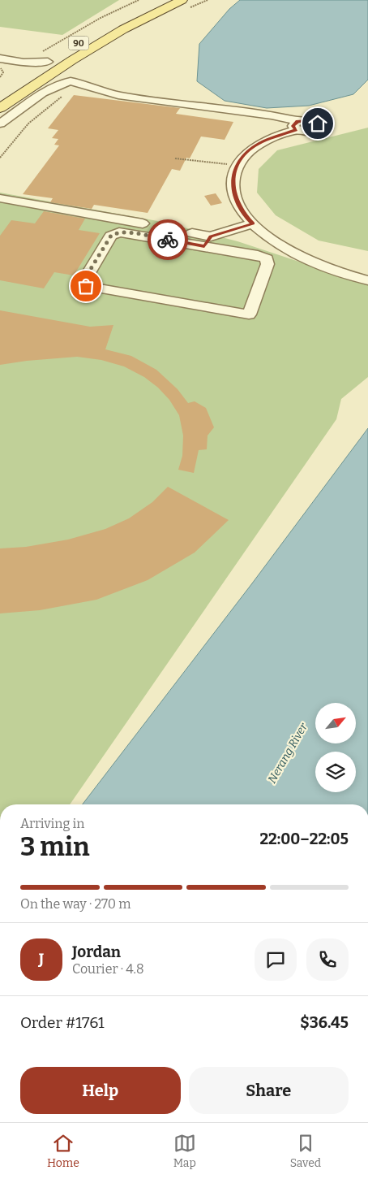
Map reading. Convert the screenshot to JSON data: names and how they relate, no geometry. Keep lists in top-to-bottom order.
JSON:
{
  "streets": {
    "main road": ["90"]
  },
  "water": ["Nerang River"],
  "north": "top right",
  "page": {
    "heading": ["3 min", "Arriving in", "22:00–22:05"],
    "panel": [
      "Jordan",
      "Courier · 4.8",
      "Order #1761",
      "$36.45"
    ],
    "bar": "On the way · 270 m",
    "round": "J",
    "buttons": ["Help", "Share"],
    "tabs": ["Home", "Map", "Saved"]
  }
}
